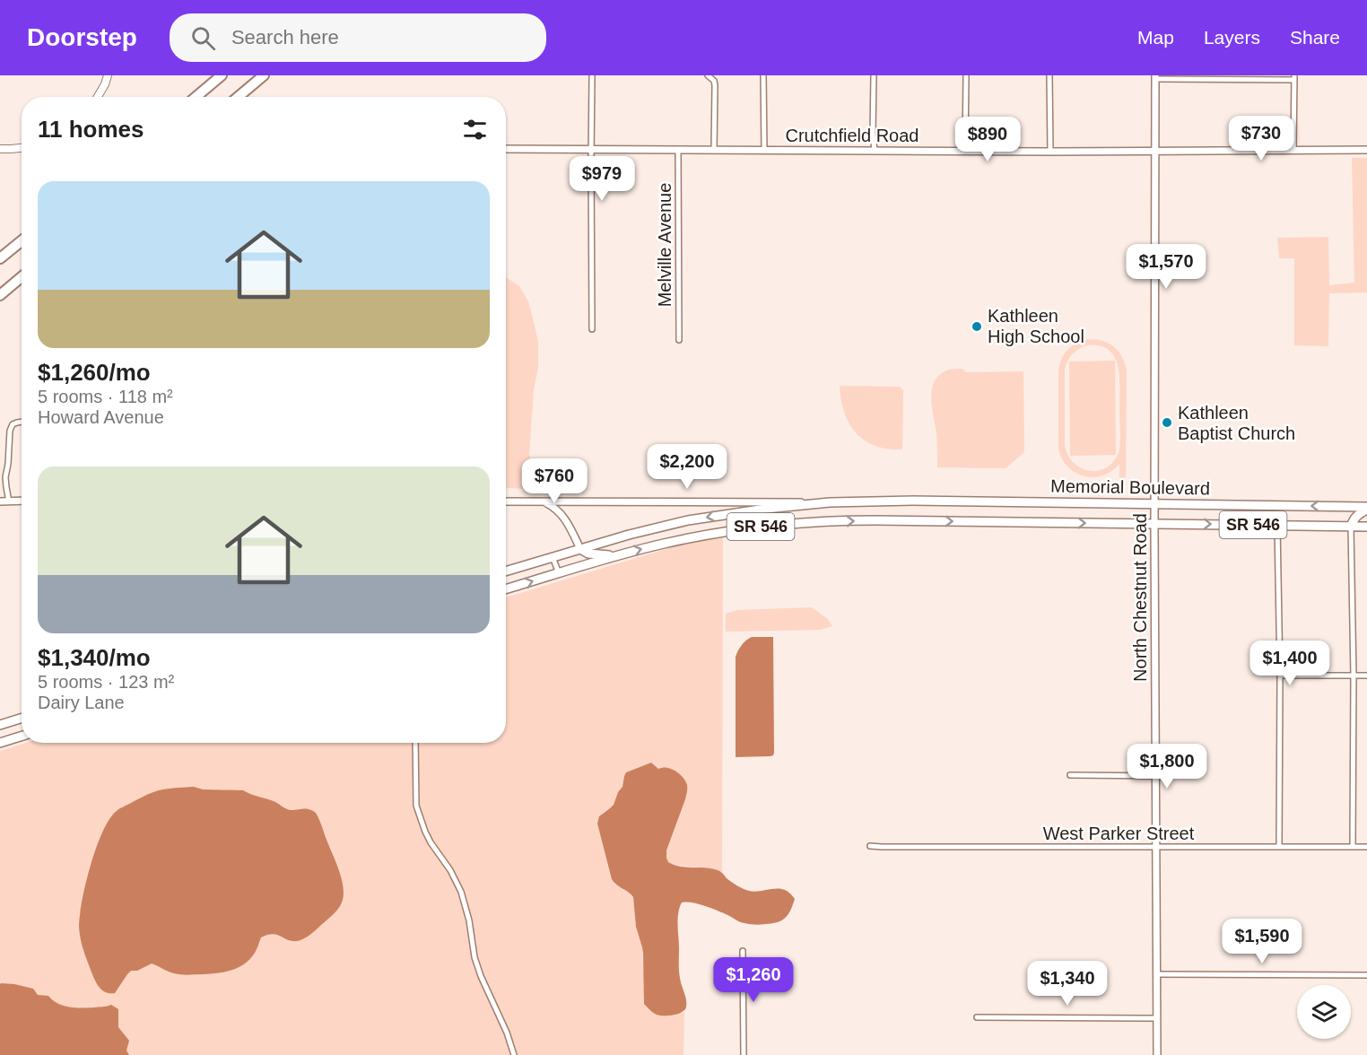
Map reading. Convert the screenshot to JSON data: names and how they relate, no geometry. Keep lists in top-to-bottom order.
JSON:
{
  "streets": {
    "main road": ["Memorial Boulevard", "SR 546"],
    "street": [
      "Crutchfield Road",
      "Melville Avenue",
      "North Chestnut Road",
      "West Parker Street"
    ]
  },
  "crossings": [
    ["Crutchfield Road", "Melville Avenue"],
    ["Crutchfield Road", "North Chestnut Road"],
    ["Memorial Boulevard", "SR 546"],
    ["Memorial Boulevard", "North Chestnut Road"],
    ["North Chestnut Road", "West Parker Street"]
  ],
  "places": ["Kathleen High School", "Kathleen Baptist Church"],
  "page": {
    "header": "Doorstep",
    "search": "Search here",
    "nav": ["Map", "Layers", "Share"],
    "heading": "11 homes",
    "price": [
      "$730",
      "$890",
      "$979",
      "$1,570",
      "$2,200",
      "$760",
      "$1,400",
      "$1,800",
      "$1,590",
      "$1,260",
      "$1,340"
    ],
    "list": [
      {
        "name": "$1,260/mo",
        "note": "5 rooms · 118 m² · Howard Avenue"
      },
      {
        "name": "$1,340/mo",
        "note": "5 rooms · 123 m² · Dairy Lane"
      }
    ]
  }
}
